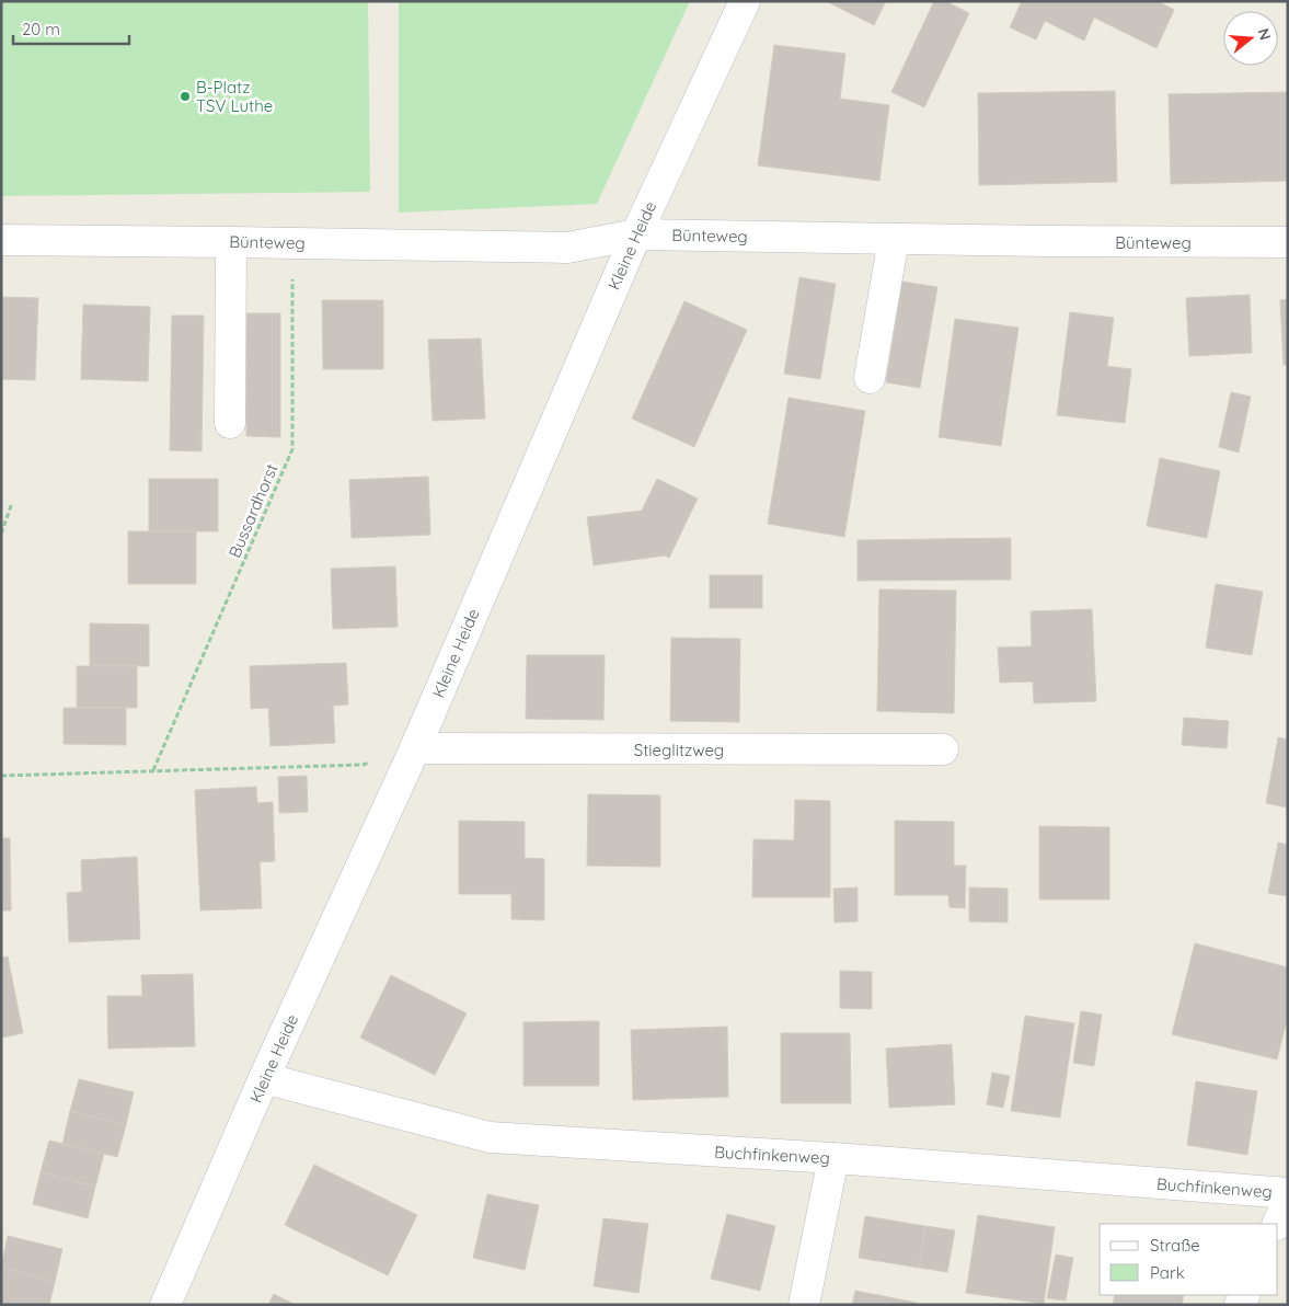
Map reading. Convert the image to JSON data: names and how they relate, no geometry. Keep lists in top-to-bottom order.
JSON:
{
  "streets": {
    "street": [
      "Bünteweg",
      "Kleine Heide",
      "Stieglitzweg",
      "Buchfinkenweg"
    ],
    "path": ["Bussardhorst"]
  },
  "crossings": [
    ["Bünteweg", "Kleine Heide"],
    ["Bünteweg", "Bussardhorst"],
    ["Kleine Heide", "Stieglitzweg"],
    ["Kleine Heide", "Buchfinkenweg"]
  ],
  "places": ["B-Platz TSV Luthe"],
  "legend": ["Straße", "Park"],
  "scale_bar": "20 m",
  "north": "right"
}
